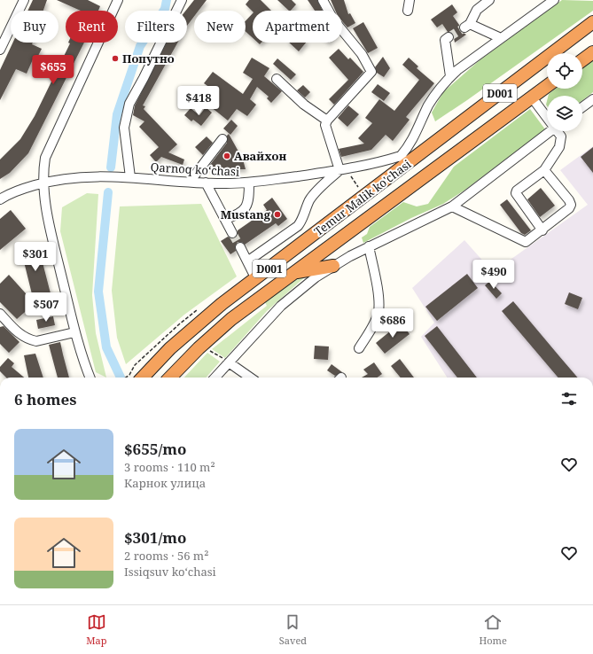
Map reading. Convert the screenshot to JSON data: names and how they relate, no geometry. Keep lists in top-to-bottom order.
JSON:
{
  "streets": {
    "highway": ["D001", "Temur Malik ko'chasi"],
    "street": ["Qarnoq koʻchasi"]
  },
  "crossings": [
    ["Qarnoq koʻchasi", "Temur Malik ko'chasi"]
  ],
  "places": ["Попутно", "Авайхон", "Mustang"],
  "page": {
    "chip": [
      "Buy",
      "Rent",
      "Filters",
      "New",
      "Apartment"
    ],
    "price": [
      "$655",
      "$418",
      "$301",
      "$490",
      "$507",
      "$686"
    ],
    "heading": "6 homes",
    "list": [
      {
        "name": "$655/mo",
        "note": "3 rooms · 110 m² · Карнок улица"
      },
      {
        "name": "$301/mo",
        "note": "2 rooms · 56 m² · Issiqsuv koʻchasi"
      }
    ],
    "tabs": ["Map", "Saved", "Home"]
  }
}
